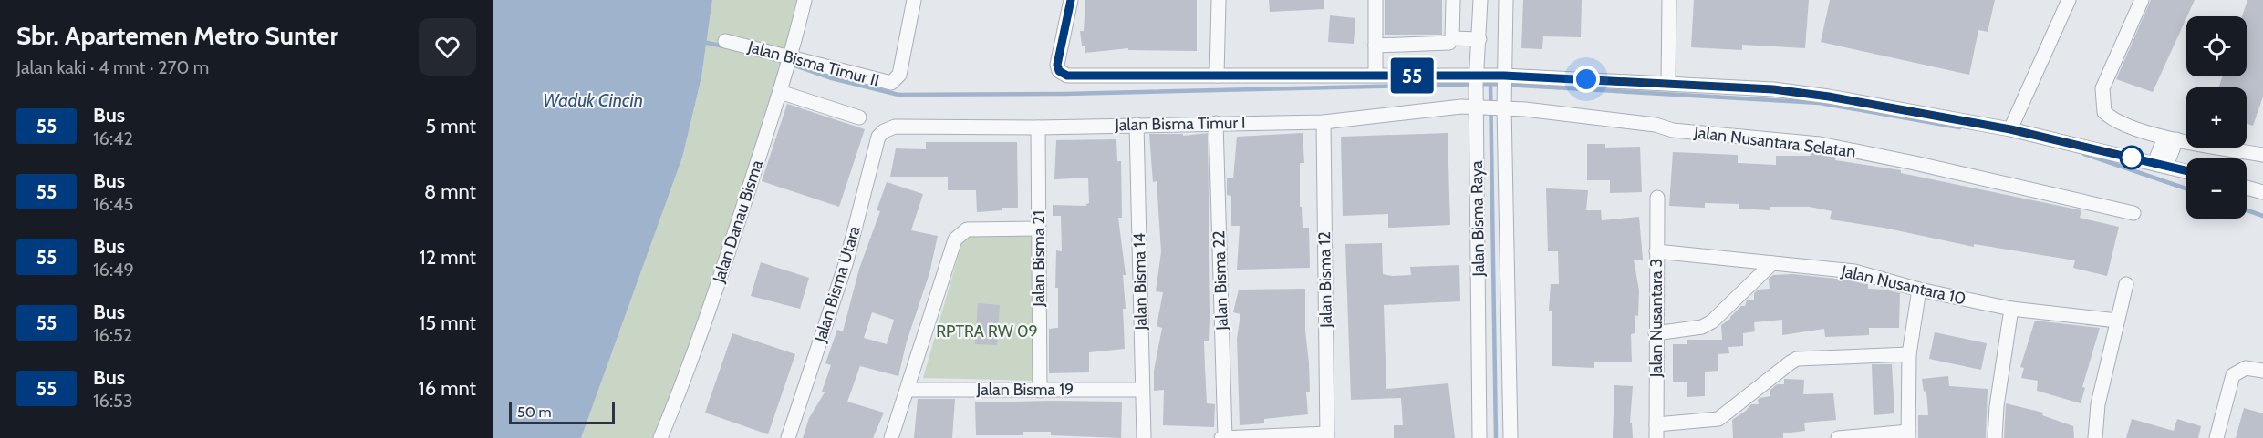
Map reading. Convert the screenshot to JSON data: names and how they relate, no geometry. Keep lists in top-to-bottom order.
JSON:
{
  "streets": {
    "street": [
      "Jalan Bisma Timur II",
      "Jalan Bisma Timur I",
      "Jalan Nusantara Selatan",
      "Jalan Bisma Raya",
      "Jalan Danau Bisma",
      "Jalan Bisma 21",
      "Jalan Bisma 12",
      "Jalan Bisma 22",
      "Jalan Bisma 14",
      "Jalan Bisma Utara",
      "Jalan Nusantara 10",
      "Jalan Nusantara 3",
      "Jalan Bisma 19"
    ]
  },
  "crossings": [
    ["Jalan Bisma Timur II", "Jalan Danau Bisma"],
    ["Jalan Bisma Timur I", "Jalan Nusantara Selatan"],
    ["Jalan Bisma Timur I", "Jalan Bisma Raya"],
    ["Jalan Bisma Timur I", "Jalan Bisma 21"],
    ["Jalan Bisma Timur I", "Jalan Bisma 12"],
    ["Jalan Bisma Timur I", "Jalan Bisma 22"],
    ["Jalan Bisma Timur I", "Jalan Bisma 14"],
    ["Jalan Bisma Timur I", "Jalan Bisma Utara"],
    ["Jalan Nusantara Selatan", "Jalan Bisma Raya"],
    ["Jalan Bisma 21", "Jalan Bisma 19"],
    ["Jalan Bisma 14", "Jalan Bisma 19"],
    ["Jalan Nusantara 10", "Jalan Nusantara 3"]
  ],
  "water": ["Waduk Cincin"],
  "parks": ["RPTRA RW 09"],
  "lines": ["bus line 55"],
  "scale_bar": "50 m",
  "page": {
    "heading": ["Sbr. Apartemen Metro Sunter", "Jalan kaki · 4 mnt · 270 m"],
    "on_map": "55",
    "map_buttons": ["+", "−"],
    "list": [
      {
        "mark": "55",
        "name": "Bus",
        "note": "16:42",
        "value": "5 mnt"
      },
      {
        "mark": "55",
        "name": "Bus",
        "note": "16:45",
        "value": "8 mnt"
      },
      {
        "mark": "55",
        "name": "Bus",
        "note": "16:49",
        "value": "12 mnt"
      },
      {
        "mark": "55",
        "name": "Bus",
        "note": "16:52",
        "value": "15 mnt"
      },
      {
        "mark": "55",
        "name": "Bus",
        "note": "16:53",
        "value": "16 mnt"
      }
    ],
    "scale": "50 m"
  }
}
